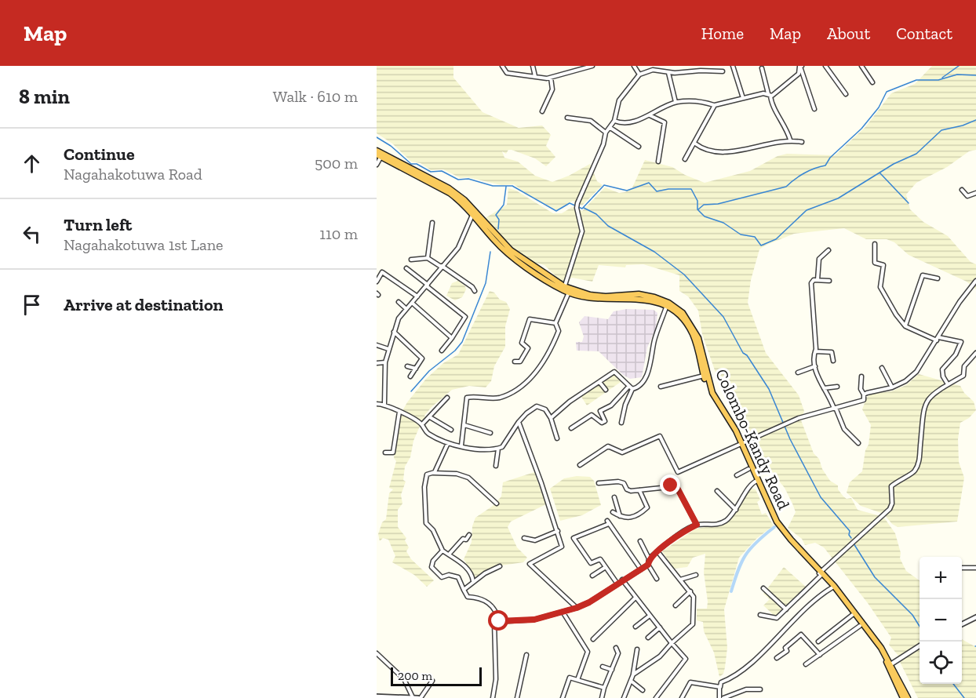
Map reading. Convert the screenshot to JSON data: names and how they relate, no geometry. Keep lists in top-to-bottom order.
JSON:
{
  "streets": {
    "highway": ["Colombo-Kandy Road"]
  },
  "scale_bar": "200 m",
  "page": {
    "header": "Map",
    "nav": [
      "Home",
      "Map",
      "About",
      "Contact"
    ],
    "heading": ["8 min", "Walk · 610 m"],
    "list": [
      ["Continue", "Nagahakotuwa Road", "500 m"],
      ["Turn left", "Nagahakotuwa 1st Lane", "110 m"],
      "Arrive at destination"
    ],
    "map_buttons": ["+", "−"],
    "scale": "200 m"
  }
}
